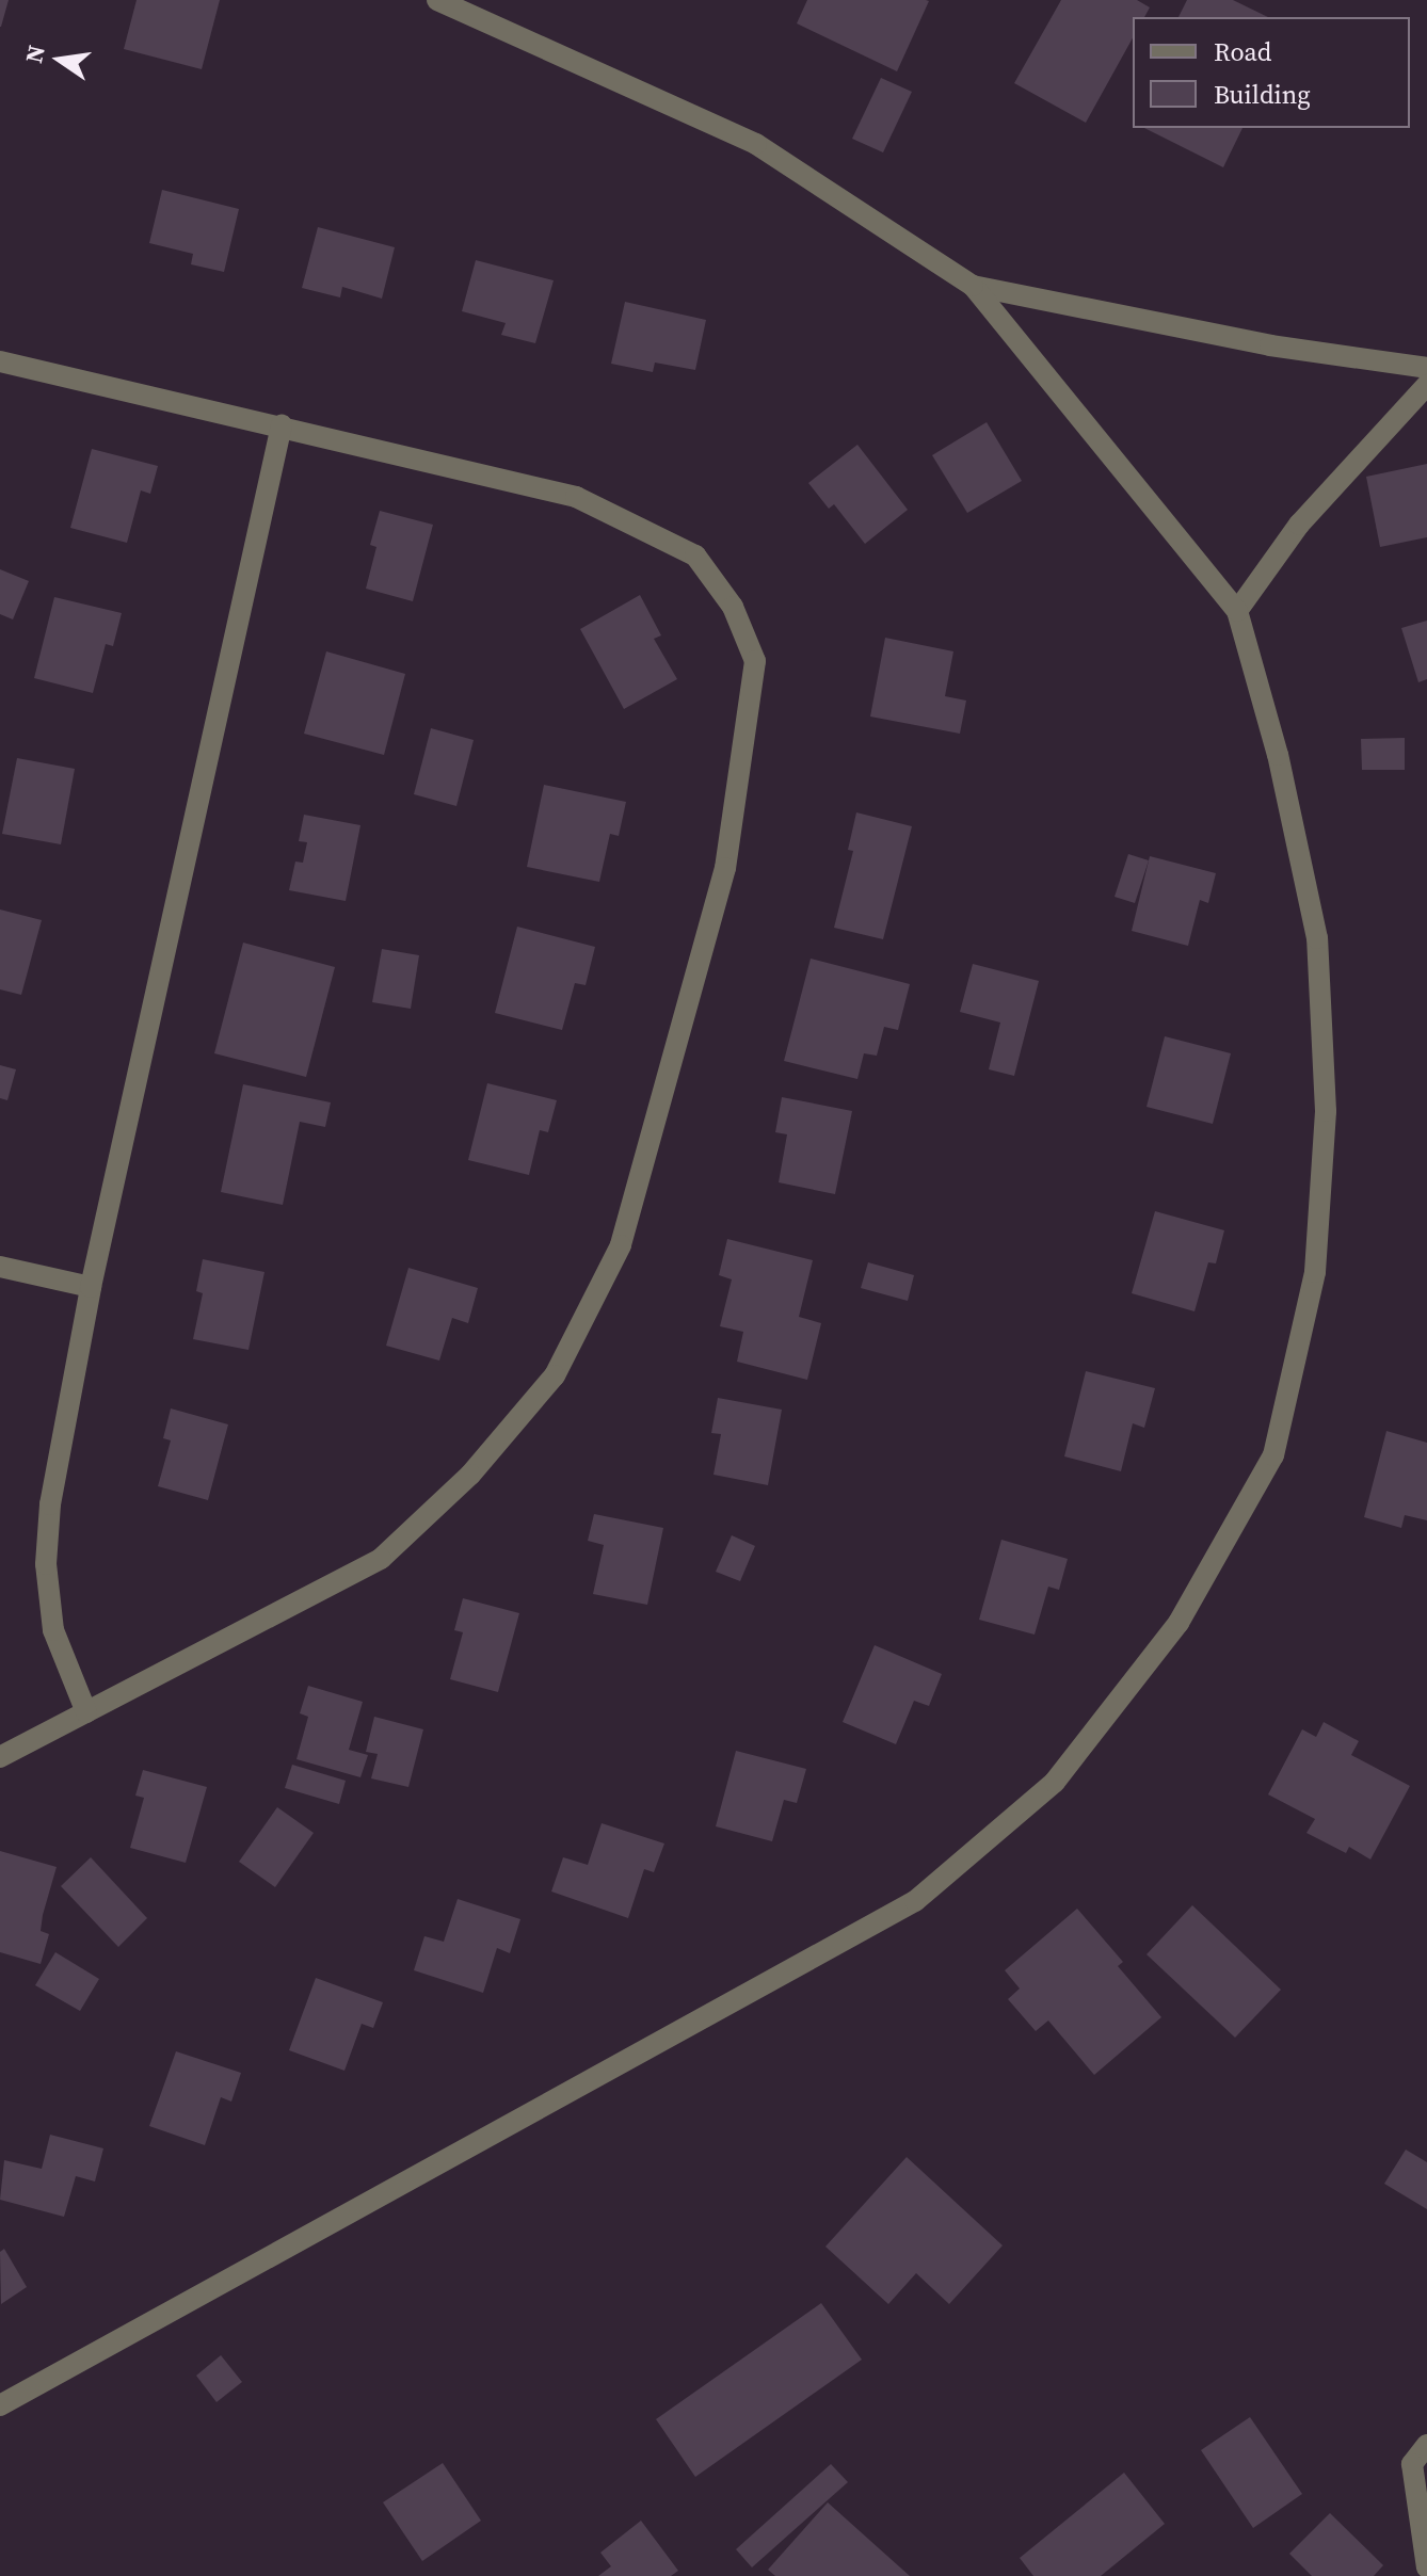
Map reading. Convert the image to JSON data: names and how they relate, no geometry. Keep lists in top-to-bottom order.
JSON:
{
  "legend": ["Road", "Building"],
  "north": "left"
}
